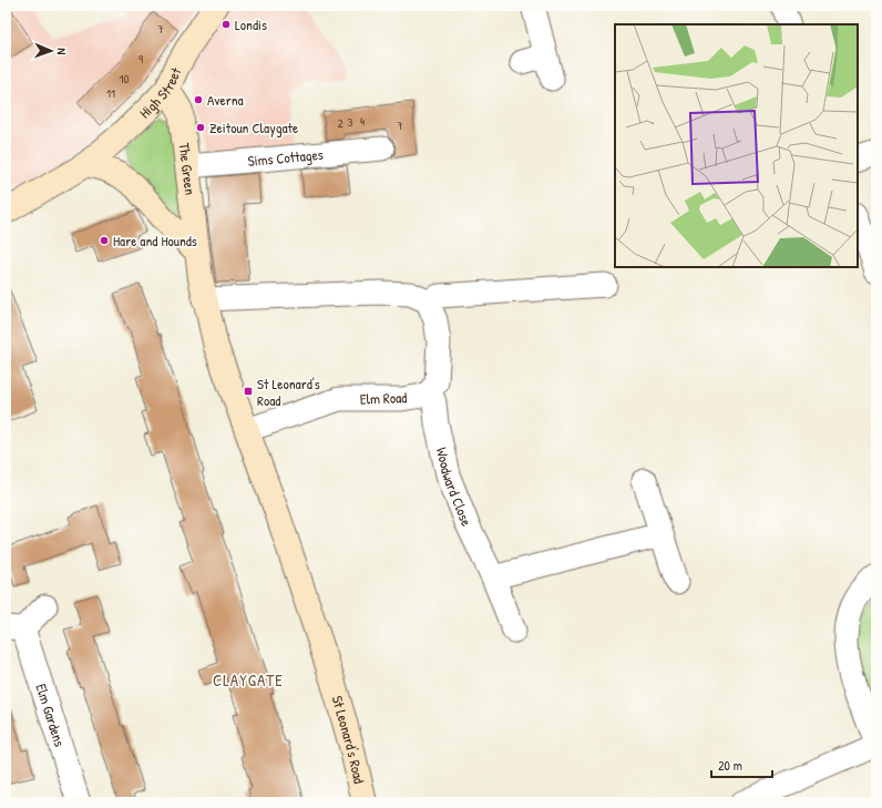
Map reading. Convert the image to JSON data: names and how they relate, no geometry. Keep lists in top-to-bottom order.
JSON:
{
  "streets": {
    "street": [
      "High Street",
      "Sims Cottages",
      "The Green",
      "Elm Road",
      "Woodward Close",
      "Elm Gardens",
      "St Leonard's Road"
    ]
  },
  "crossings": [
    ["High Street", "The Green"],
    ["Sims Cottages", "The Green"],
    ["The Green", "St Leonard's Road"],
    ["Elm Road", "Woodward Close"],
    ["Elm Road", "St Leonard's Road"]
  ],
  "districts": ["CLAYGATE"],
  "places": {
    "other": [
      "Londis",
      "Averna",
      "Zeitoun Claygate",
      "Hare and Hounds"
    ],
    "transit": ["St Leonard's Road"]
  },
  "house_numbers": [
    "7",
    "9",
    "10",
    "11",
    "4",
    "3",
    "2",
    "7"
  ],
  "scale_bar": "20 m",
  "north": "right"
}
